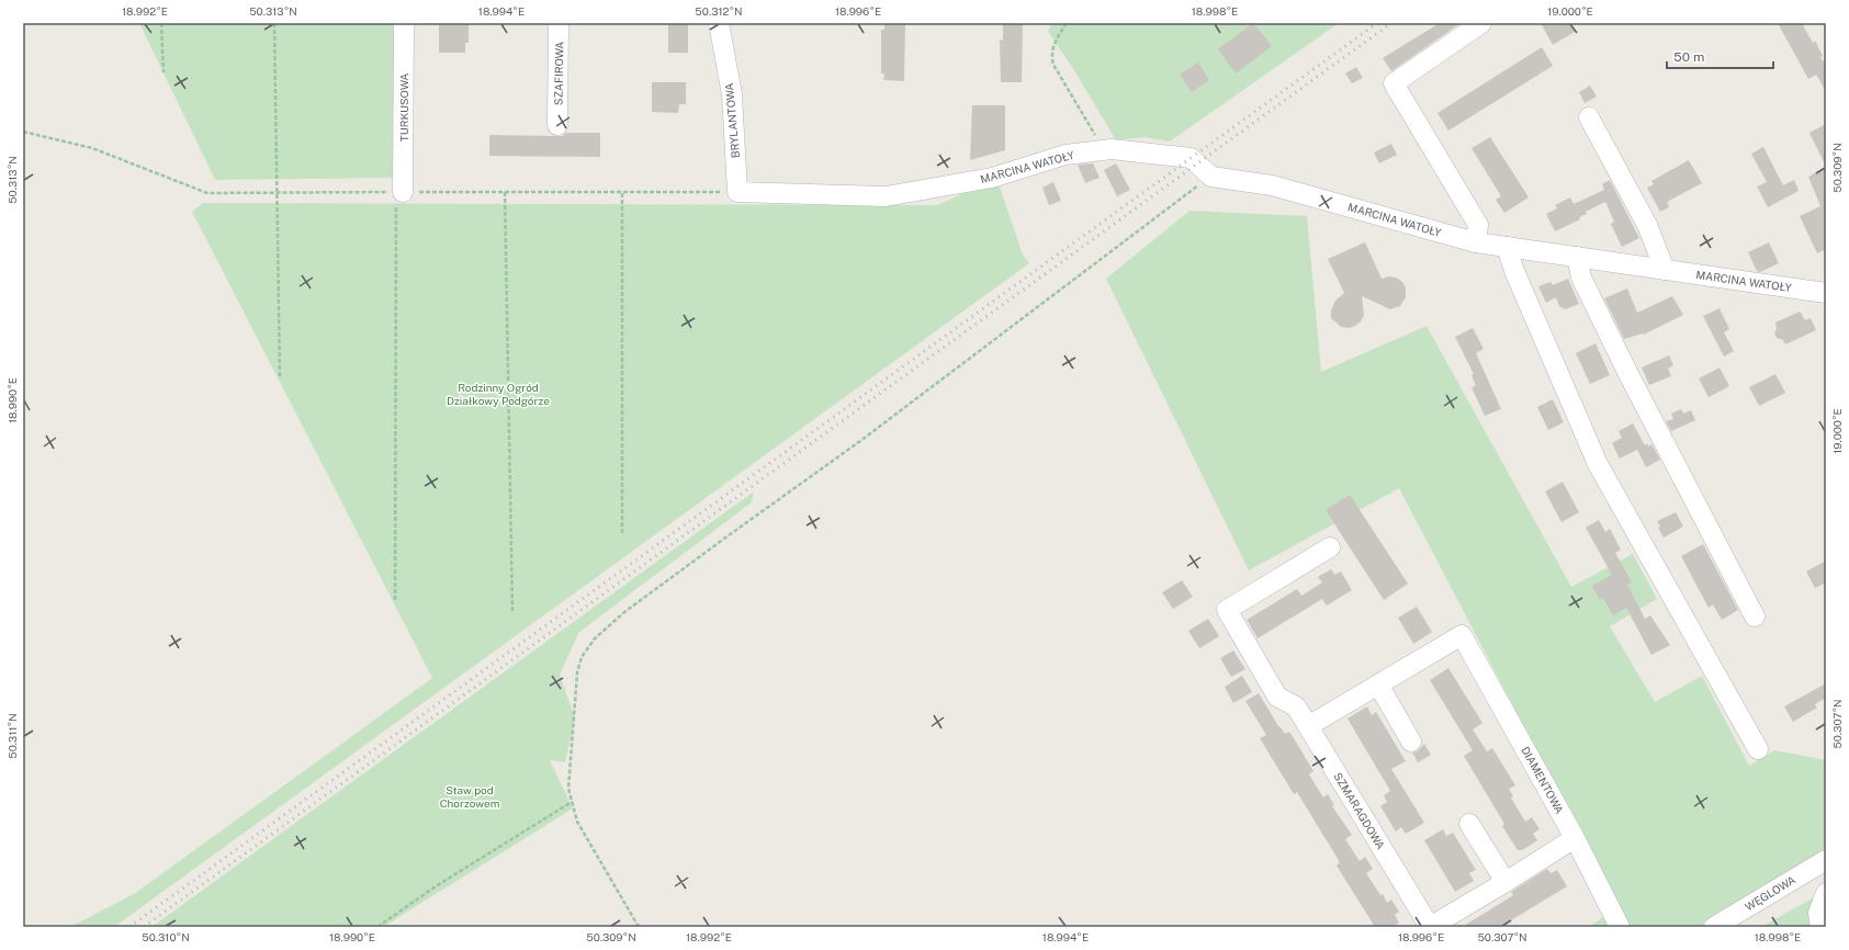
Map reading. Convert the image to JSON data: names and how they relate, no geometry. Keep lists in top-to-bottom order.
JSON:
{
  "streets": {
    "street": [
      "SZAFIROWA",
      "TURKUSOWA",
      "BRYLANTOWA",
      "MARCINA WATOŁY",
      "DIAMENTOWA",
      "SZMARAGDOWA",
      "WĘGLOWA"
    ]
  },
  "crossings": [
    ["BRYLANTOWA", "MARCINA WATOŁY"]
  ],
  "parks": ["Rodzinny Ogród Działkowy Podgórze", "Staw pod Chorzowem"],
  "scale_bar": "50 m",
  "coordinates": [
    "18.992°E",
    "50.313°N",
    "18.994°E",
    "50.312°N",
    "18.996°E",
    "18.998°E",
    "19.000°E",
    "50.309°N",
    "18.990°E",
    "50.307°N",
    "50.311°N",
    "50.310°N"
  ]
}
